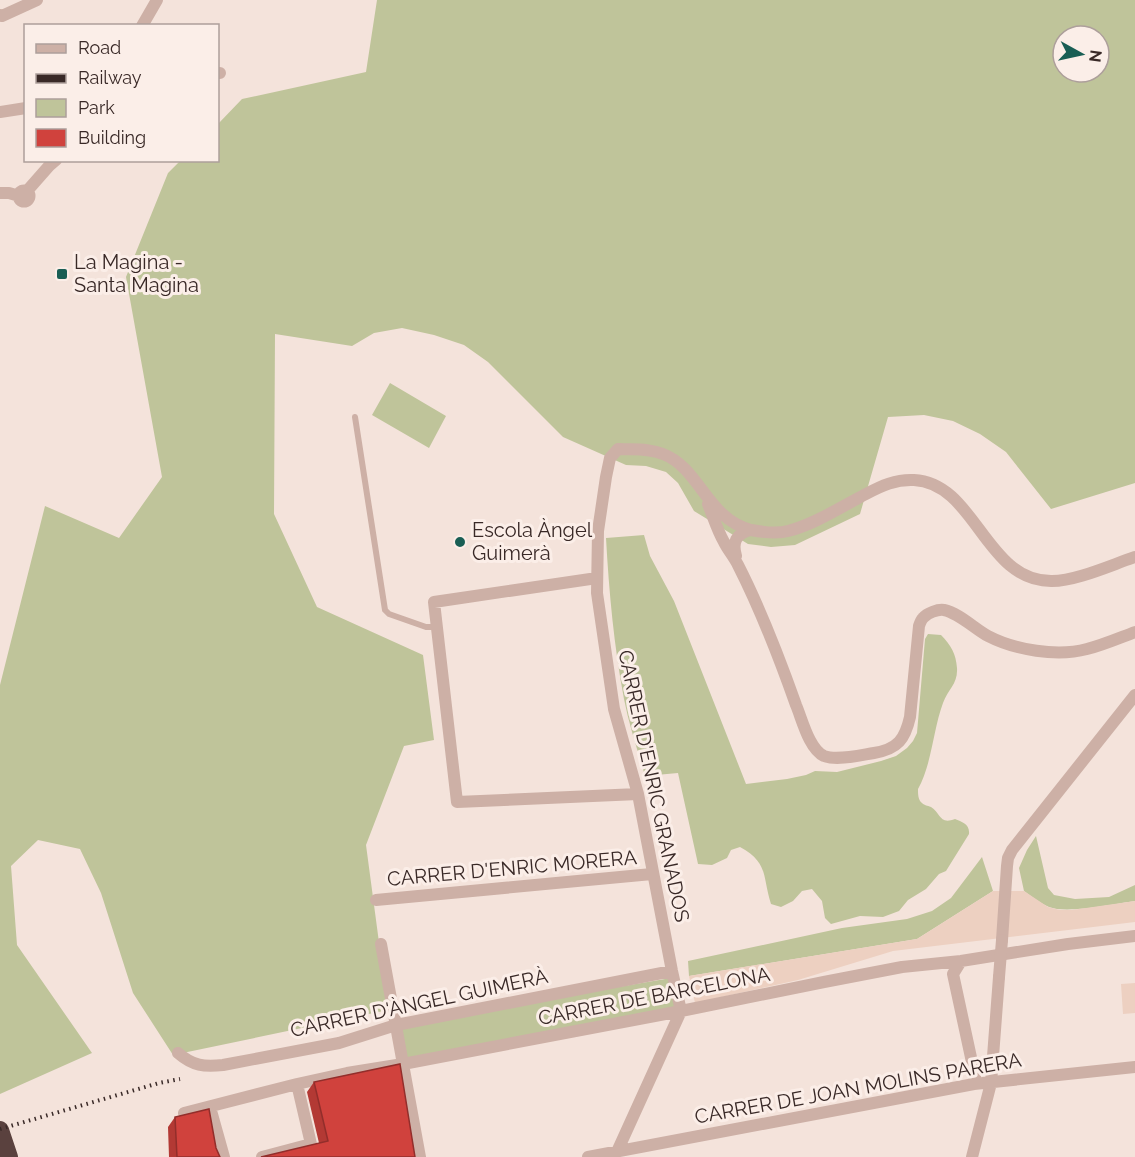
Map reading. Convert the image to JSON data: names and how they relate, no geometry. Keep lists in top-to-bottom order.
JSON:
{
  "streets": {
    "street": [
      "CARRER D'ENRIC GRANADOS",
      "CARRER D'ENRIC MORERA",
      "CARRER DE BARCELONA",
      "CARRER D'ÀNGEL GUIMERÀ",
      "CARRER DE JOAN MOLINS PARERA"
    ]
  },
  "crossings": [
    ["CARRER D'ENRIC GRANADOS", "CARRER D'ENRIC MORERA"],
    ["CARRER D'ENRIC GRANADOS", "CARRER DE BARCELONA"],
    ["CARRER D'ENRIC GRANADOS", "CARRER D'ÀNGEL GUIMERÀ"]
  ],
  "places": {
    "transit": ["La Magina - Santa Magina"],
    "other": ["Escola Àngel Guimerà"]
  },
  "legend": [
    "Road",
    "Railway",
    "Park",
    "Building"
  ],
  "north": "right"
}
